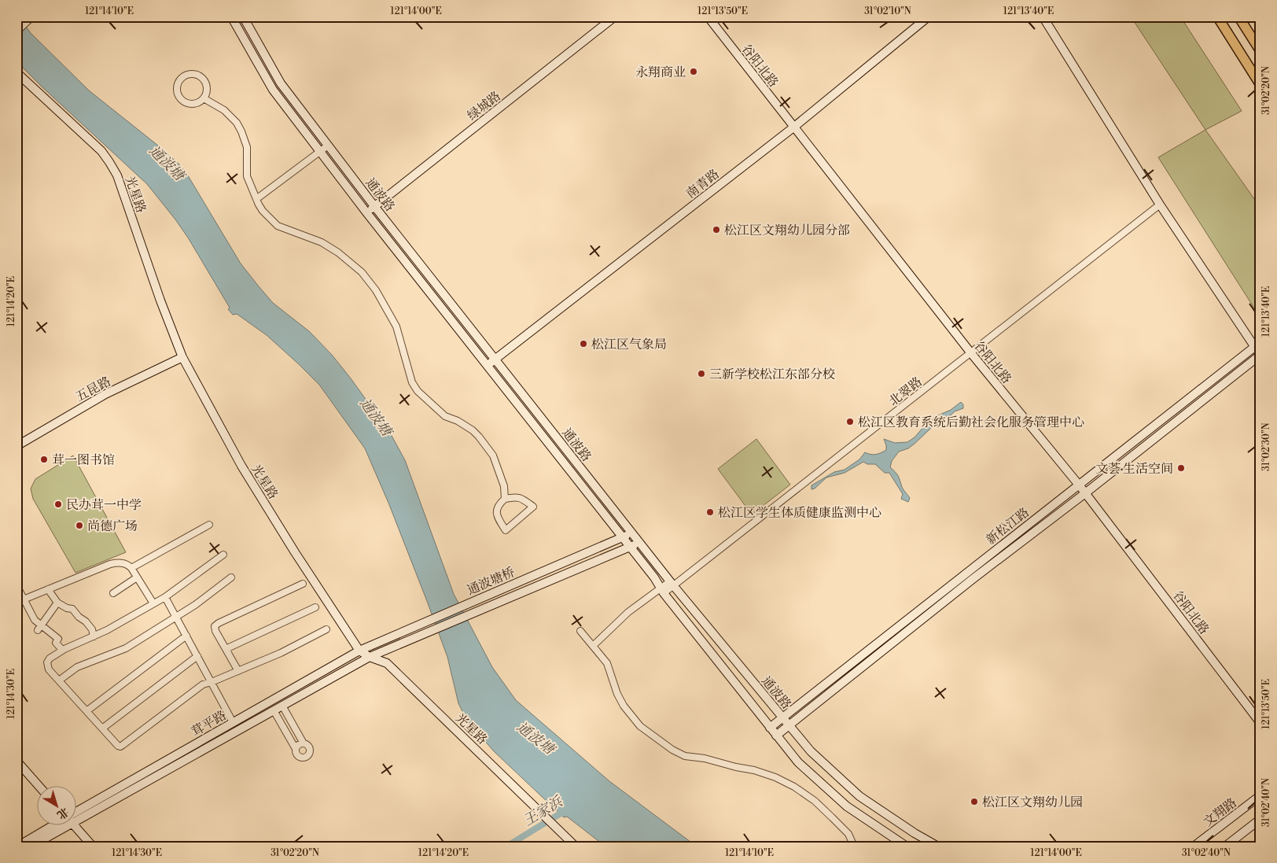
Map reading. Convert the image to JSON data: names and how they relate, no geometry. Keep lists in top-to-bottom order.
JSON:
{
  "streets": {
    "main road": [
      "谷阳北路",
      "绿城路",
      "南青路",
      "光星路",
      "通波路",
      "五昆路",
      "新松江路",
      "通波塘桥",
      "茸平路",
      "文翔路"
    ],
    "street": ["北翠路"]
  },
  "crossings": [
    ["谷阳北路", "南青路"],
    ["谷阳北路", "北翠路"],
    ["谷阳北路", "新松江路"],
    ["绿城路", "通波路"],
    ["南青路", "通波路"],
    ["光星路", "五昆路"],
    ["光星路", "通波塘桥"],
    ["光星路", "茸平路"],
    ["通波路", "北翠路"],
    ["通波路", "新松江路"],
    ["通波路", "通波塘桥"],
    ["通波塘桥", "茸平路"]
  ],
  "water": ["通波塘", "王家浜"],
  "places": [
    "永翔商业",
    "松江区文翔幼儿园分部",
    "松江区气象局",
    "三新学校松江东部分校",
    "松江区教育系统后勤社会化服务管理中心",
    "茸一图书馆",
    "文荟·生活空间",
    "民办茸一中学",
    "松江区学生体质健康监测中心",
    "尚德广场",
    "松江区文翔幼儿园"
  ],
  "north": "bottom right",
  "coordinates": [
    "121°14'10\"E",
    "121°14'00\"E",
    "121°13'50\"E",
    "31°02'10\"N",
    "121°13'40\"E",
    "31°02'20\"N",
    "121°14'20\"E",
    "31°02'30\"N",
    "121°14'30\"E",
    "31°02'40\"N"
  ]
}
